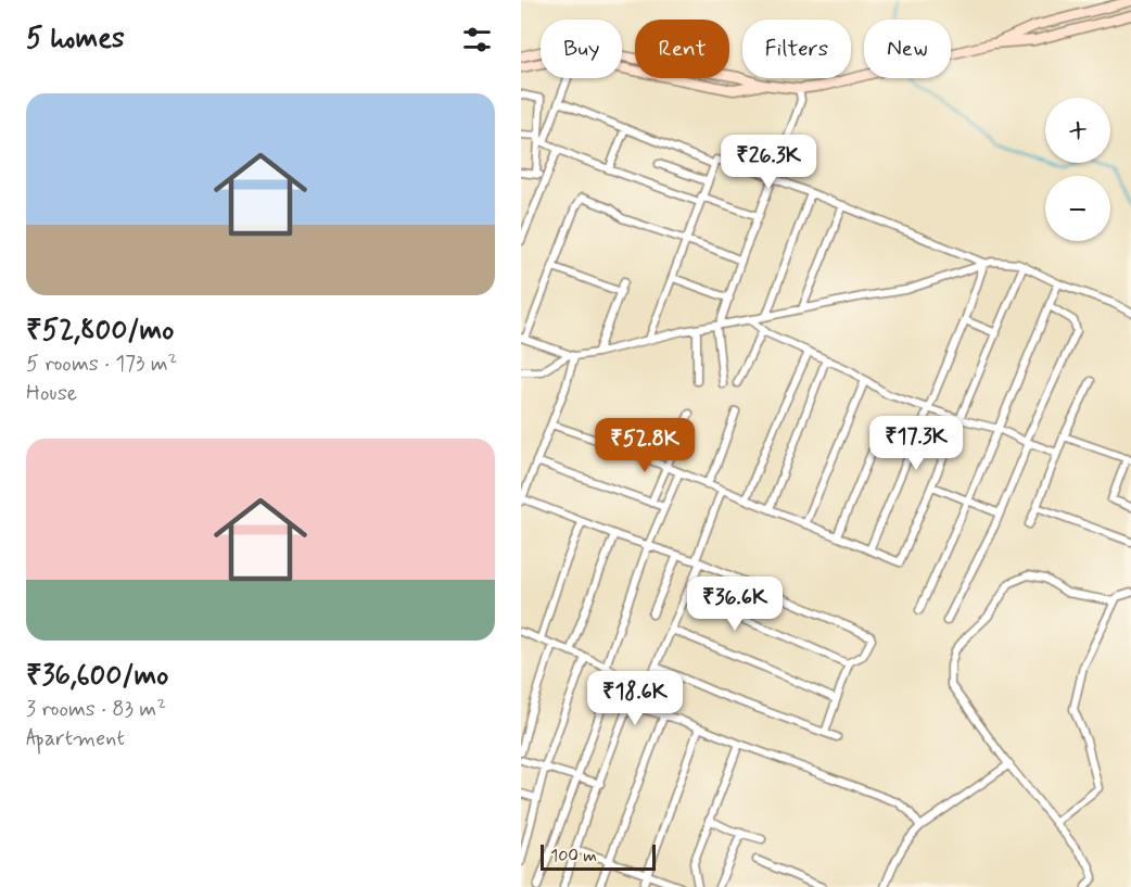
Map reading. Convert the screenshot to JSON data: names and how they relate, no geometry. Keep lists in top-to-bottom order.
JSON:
{
  "scale_bar": "100 m",
  "page": {
    "heading": "5 homes",
    "chip": [
      "Buy",
      "Rent",
      "Filters",
      "New"
    ],
    "list": [
      {
        "name": "₹52,800/mo",
        "note": "5 rooms · 173 m² · House"
      },
      {
        "name": "₹36,600/mo",
        "note": "3 rooms · 83 m² · Apartment"
      }
    ],
    "map_buttons": ["+", "−"],
    "price": [
      "₹26.3K",
      "₹17.3K",
      "₹52.8K",
      "₹36.6K",
      "₹18.6K"
    ],
    "scale": "100 m"
  }
}
